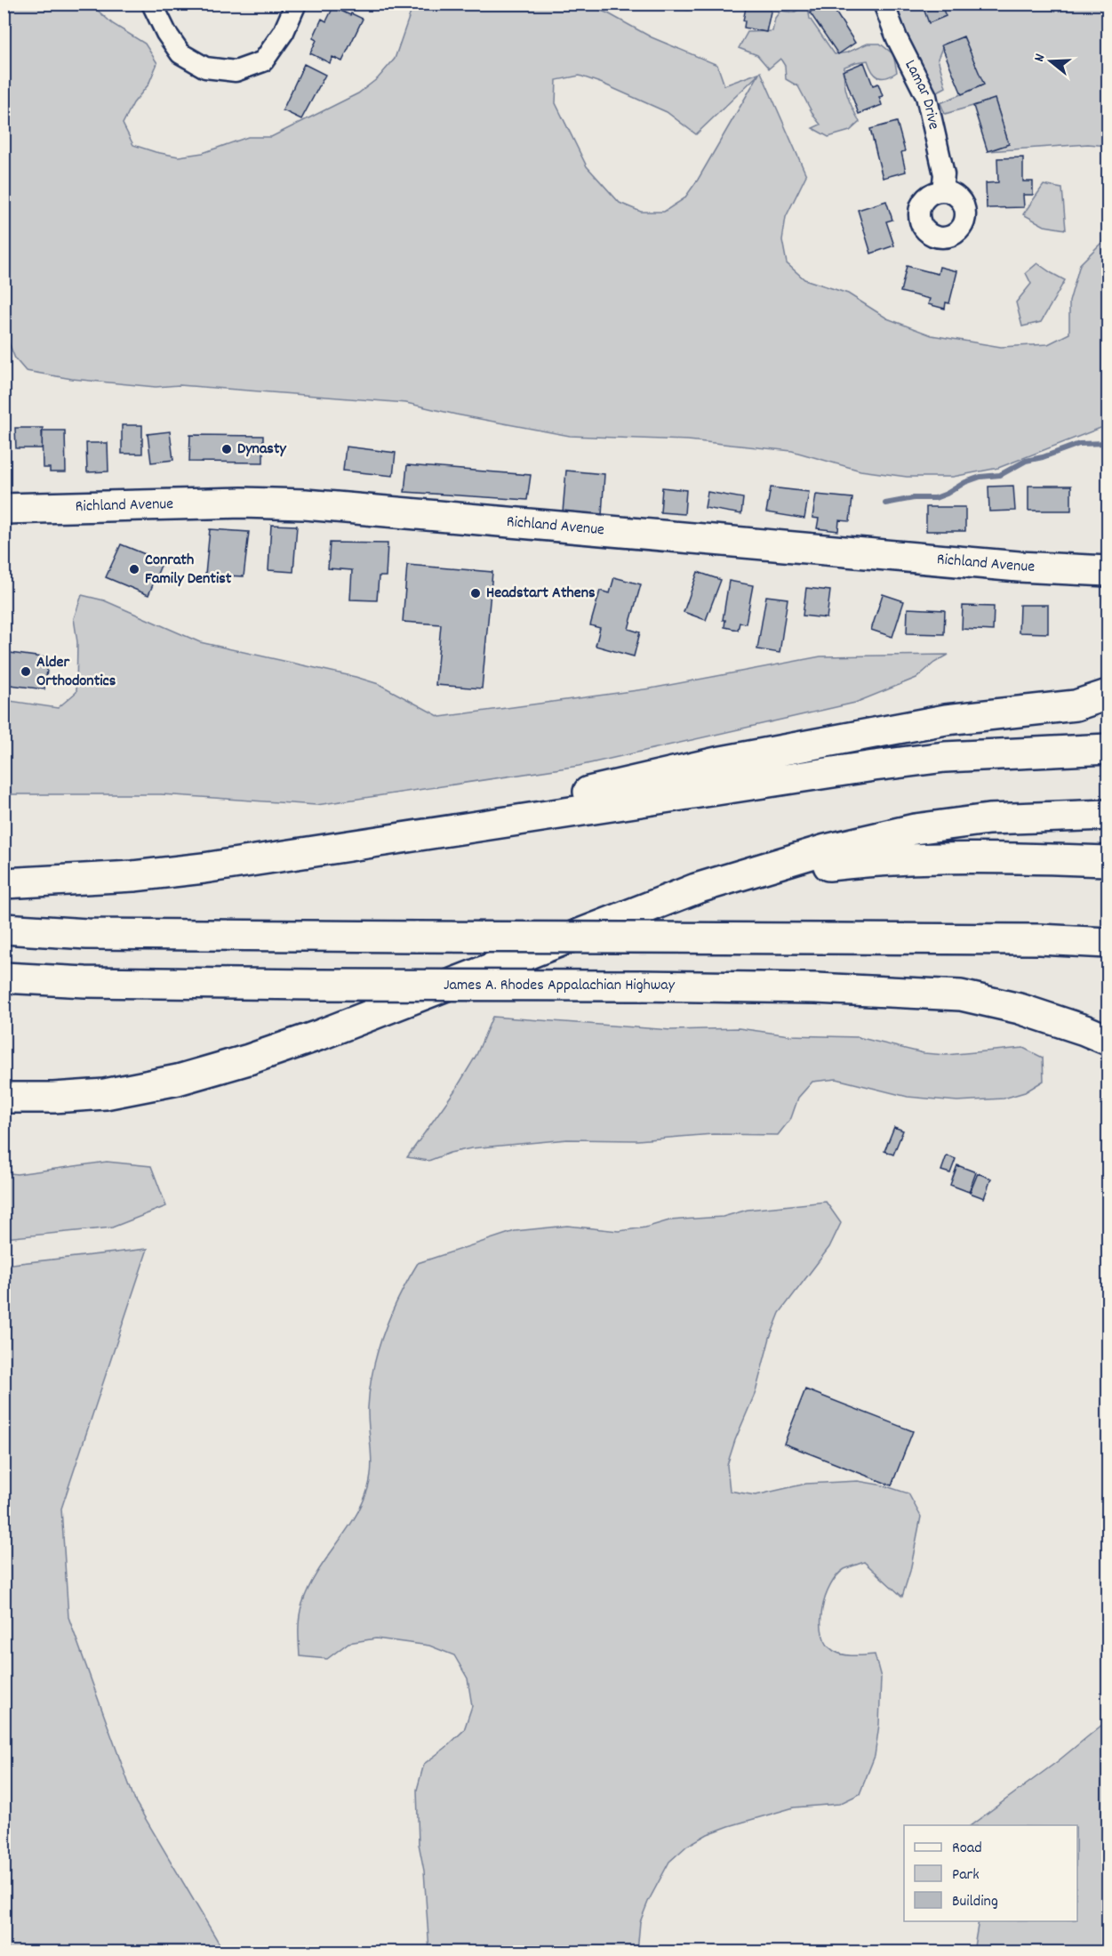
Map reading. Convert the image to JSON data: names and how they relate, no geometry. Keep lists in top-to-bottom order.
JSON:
{
  "streets": {
    "main road": ["Richland Avenue", "James A. Rhodes Appalachian Highway"],
    "street": ["Lamar Drive"]
  },
  "places": [
    "Dynasty",
    "Conrath Family Dentist",
    "Headstart Athens",
    "Alder Orthodontics"
  ],
  "legend": ["Road", "Park", "Building"],
  "north": "left"
}
